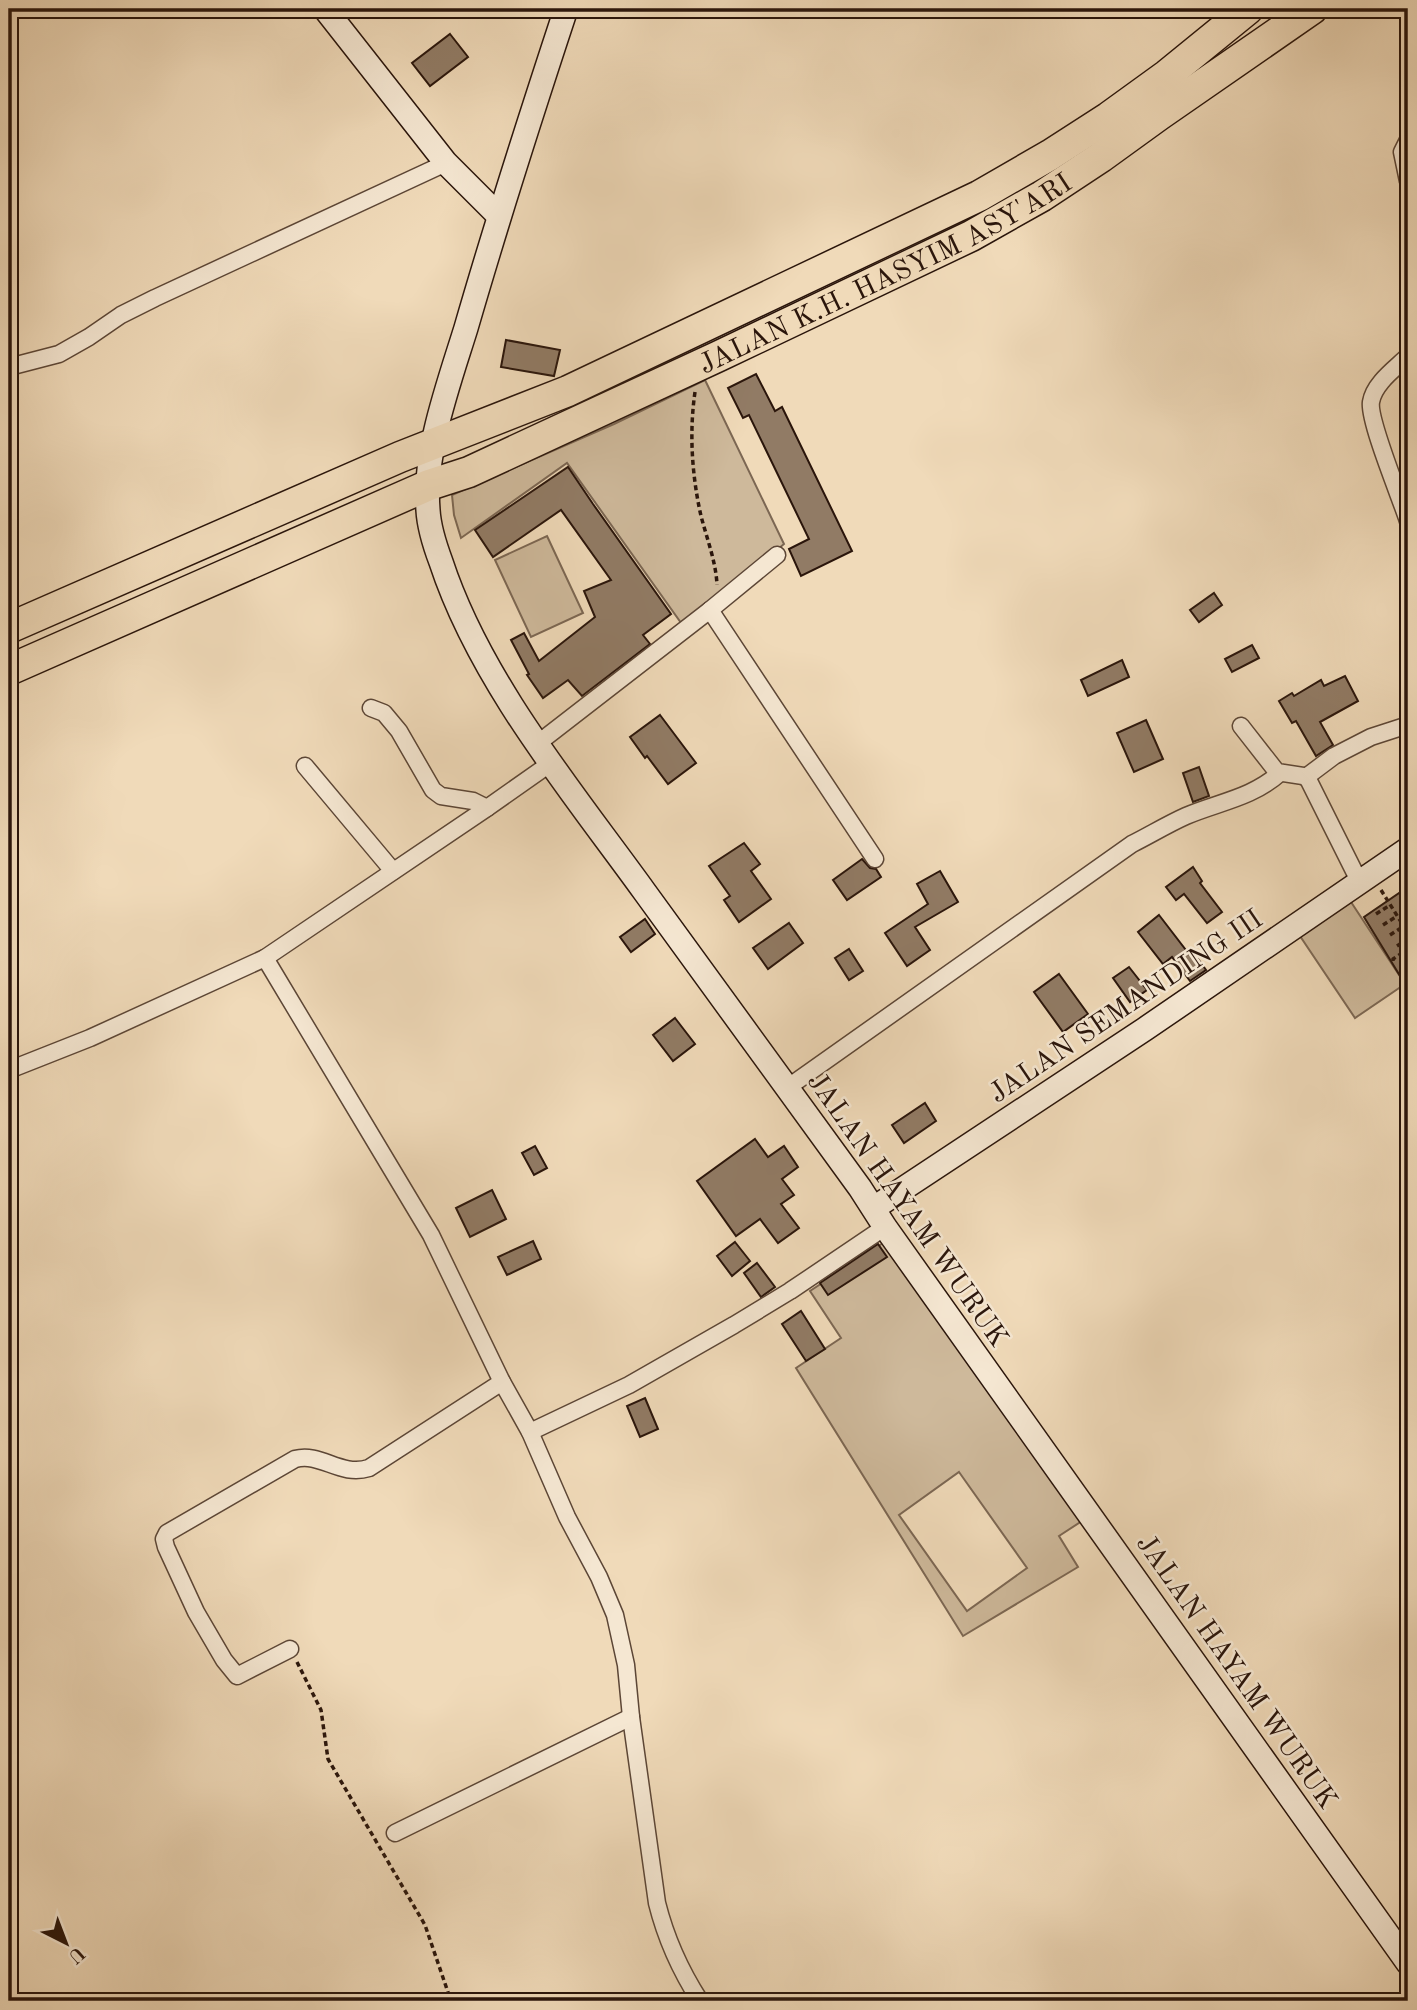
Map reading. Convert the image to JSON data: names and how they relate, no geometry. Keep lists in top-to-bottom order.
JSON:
{
  "streets": {
    "highway": ["JALAN K.H. HASYIM ASY'ARI"],
    "main road": ["JALAN SEMANDING III", "JALAN HAYAM WURUK"]
  },
  "crossings": [
    ["JALAN K.H. HASYIM ASY'ARI", "JALAN HAYAM WURUK"],
    ["JALAN SEMANDING III", "JALAN HAYAM WURUK"]
  ],
  "north": "bottom right"
}
